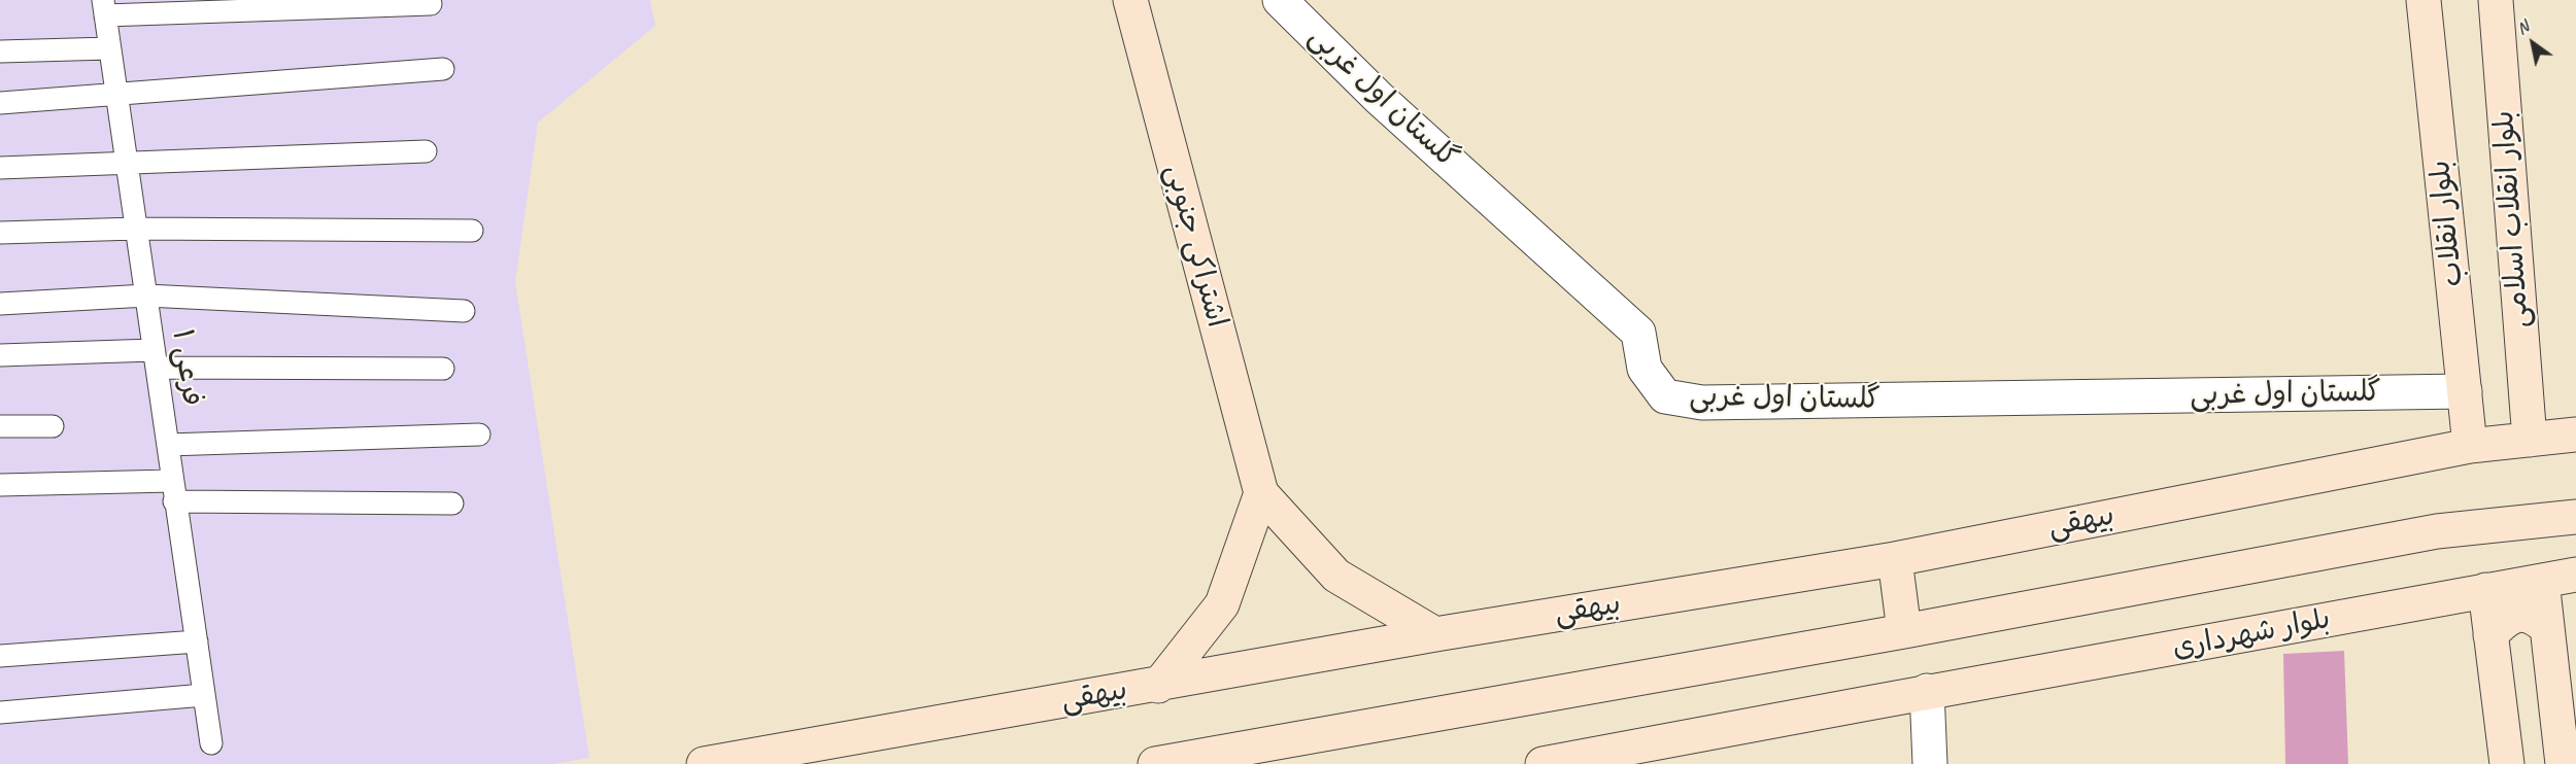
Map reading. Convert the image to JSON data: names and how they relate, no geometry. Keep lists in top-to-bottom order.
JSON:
{
  "streets": {
    "main road": [
      "بلوار انقلاب اسلامی",
      "بلوار انقلاب",
      "اشتراکی جنوبی",
      "بیهقی",
      "بلوار شهرداری"
    ],
    "street": ["گلستان اول غربی"],
    "lane": ["۱ فرعی"]
  },
  "crossings": [
    ["گلستان اول غربی", "بلوار انقلاب"],
    ["بلوار انقلاب اسلامی", "بیهقی"],
    ["بلوار انقلاب", "بیهقی"],
    ["اشتراکی جنوبی", "بیهقی"]
  ],
  "north": "top left"
}
